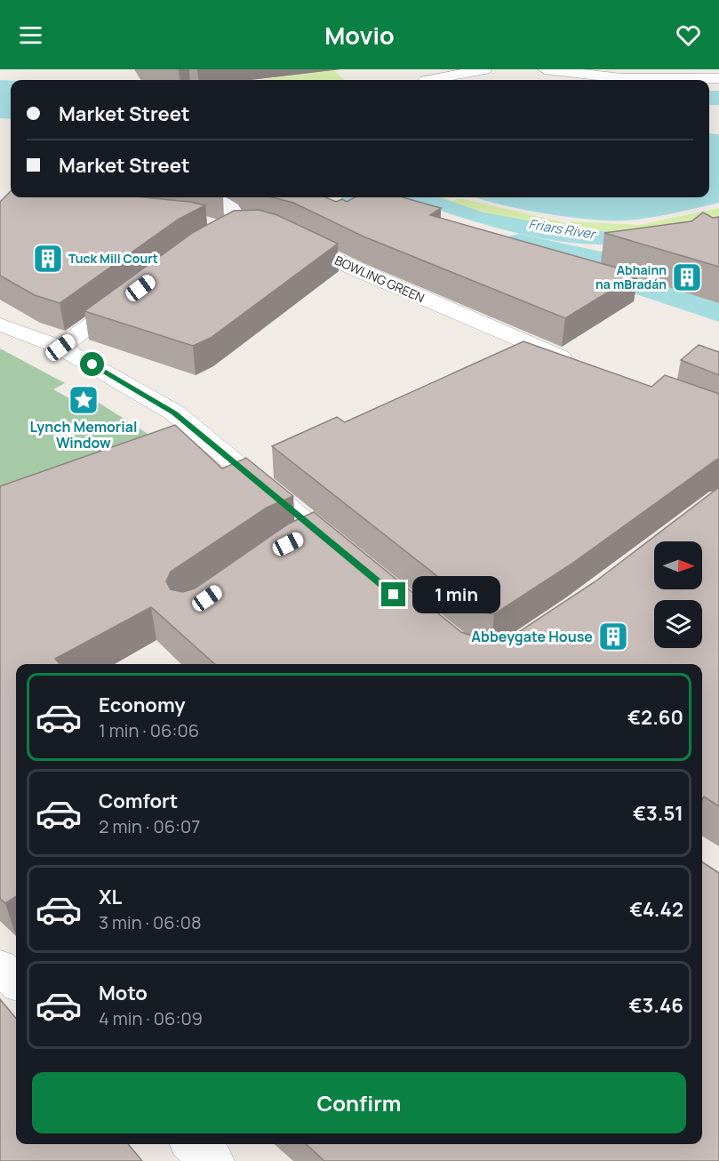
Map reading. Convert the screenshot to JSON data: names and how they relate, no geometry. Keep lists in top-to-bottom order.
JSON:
{
  "streets": {
    "street": ["BOWLING GREEN"]
  },
  "water": ["Friars River"],
  "places": {
    "building": ["Tuck Mill Court", "Abhainn na mBradán", "Abbeygate House"],
    "place": ["Lynch Memorial Window"]
  },
  "north": "right",
  "page": {
    "header": "Movio",
    "banner": ["Market Street", "Market Street"],
    "bubble": "1 min",
    "list": [
      {
        "name": "Economy",
        "note": "1 min · 06:06",
        "value": "€2.60"
      },
      {
        "name": "Comfort",
        "note": "2 min · 06:07",
        "value": "€3.51"
      },
      {
        "name": "XL",
        "note": "3 min · 06:08",
        "value": "€4.42"
      },
      {
        "name": "Moto",
        "note": "4 min · 06:09",
        "value": "€3.46"
      }
    ],
    "buttons": "Confirm"
  }
}
